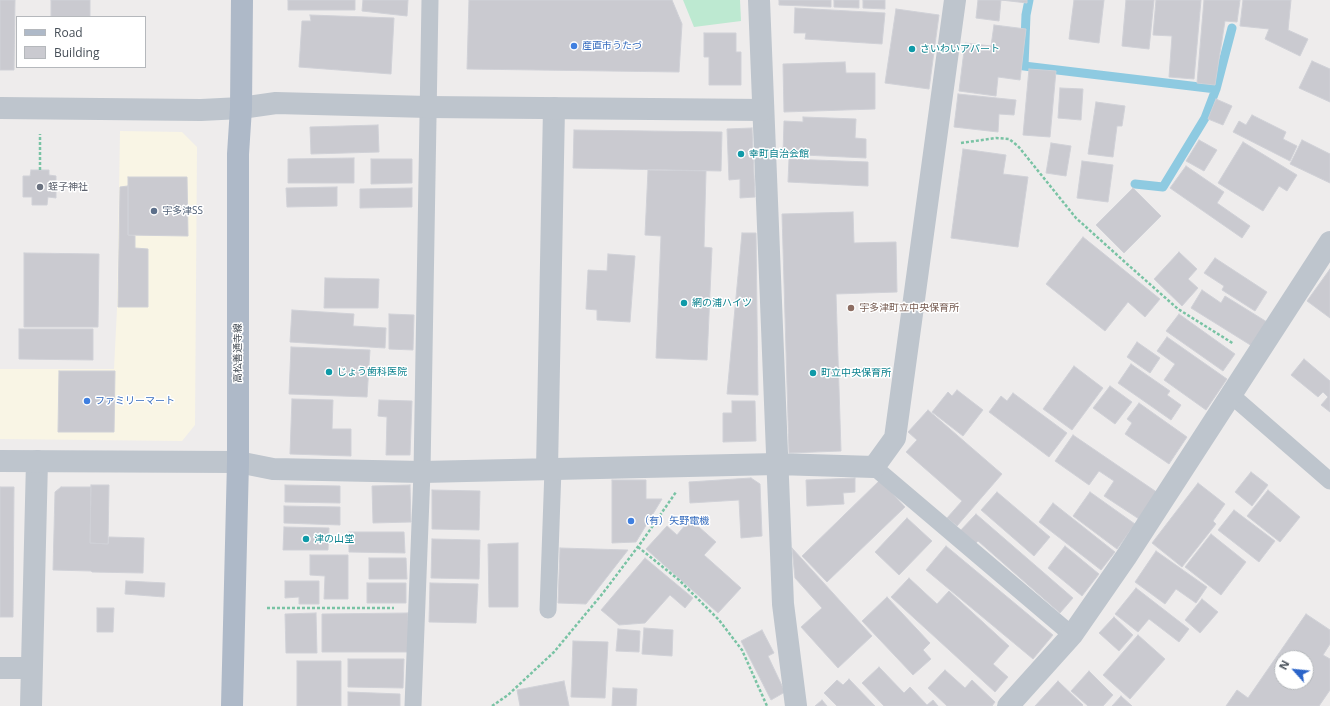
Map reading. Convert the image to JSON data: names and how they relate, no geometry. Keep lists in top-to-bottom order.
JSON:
{
  "streets": {
    "main road": ["高松善通寺線"]
  },
  "places": [
    "産直市うたづ",
    "さいわいアパート",
    "幸町自治会館",
    "蛭子神社",
    "宇多津SS",
    "網の浦ハイツ",
    "宇多津町立中央保育所",
    "じょう歯科医院",
    "町立中央保育所",
    "ファミリーマート",
    "（有）矢野電機",
    "津の山堂"
  ],
  "legend": ["Road", "Building"],
  "north": "top left"
}
